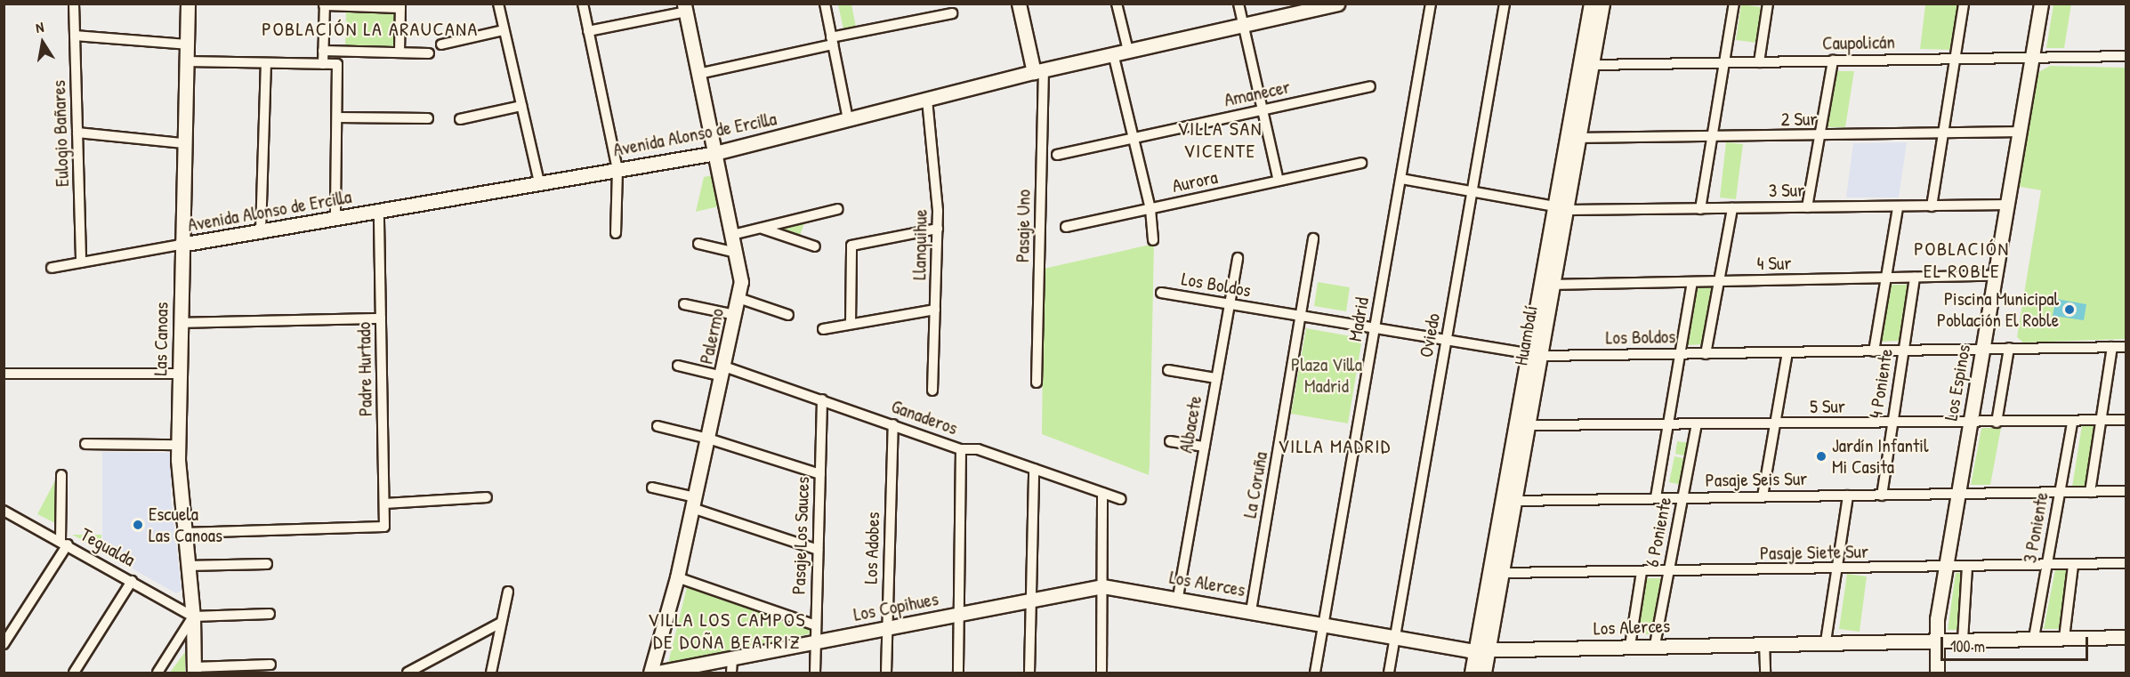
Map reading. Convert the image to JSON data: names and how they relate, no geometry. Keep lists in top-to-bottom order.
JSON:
{
  "streets": {
    "street": [
      "Caupolicán",
      "Amanecer",
      "2 Sur",
      "Eulogio Bañares",
      "Avenida Alonso de Ercilla",
      "Aurora",
      "3 Sur",
      "Pasaje Uno",
      "Llanquihue",
      "4 Sur",
      "Los Boldos",
      "Madrid",
      "Oviedo",
      "Huambalí",
      "Palermo",
      "Las Canoas",
      "Padre Hurtado",
      "Los Espinos",
      "4 Poniente",
      "5 Sur",
      "Ganaderos",
      "Albacete",
      "Pasaje Seis Sur",
      "La Coruña",
      "3 Poniente",
      "6 Poniente",
      "Pasaje Los Sauces",
      "Tegualda",
      "Los Adobes",
      "Pasaje Siete Sur",
      "Los Alerces",
      "Los Copihues"
    ]
  },
  "crossings": [
    ["Caupolicán", "Huambalí"],
    ["Caupolicán", "Los Espinos"],
    ["2 Sur", "Huambalí"],
    ["2 Sur", "Los Espinos"],
    ["Eulogio Bañares", "Avenida Alonso de Ercilla"],
    ["Avenida Alonso de Ercilla", "Pasaje Uno"],
    ["Avenida Alonso de Ercilla", "Llanquihue"],
    ["Avenida Alonso de Ercilla", "Palermo"],
    ["Avenida Alonso de Ercilla", "Las Canoas"],
    ["Avenida Alonso de Ercilla", "Padre Hurtado"],
    ["3 Sur", "Madrid"],
    ["3 Sur", "Oviedo"],
    ["3 Sur", "Huambalí"],
    ["3 Sur", "Los Espinos"],
    ["3 Sur", "4 Poniente"],
    ["4 Sur", "Huambalí"],
    ["4 Sur", "Los Espinos"],
    ["4 Sur", "4 Poniente"],
    ["4 Sur", "6 Poniente"],
    ["Los Boldos", "Madrid"],
    ["Los Boldos", "Oviedo"],
    ["Los Boldos", "Huambalí"],
    ["Los Boldos", "Los Espinos"],
    ["Los Boldos", "4 Poniente"],
    ["Los Boldos", "Albacete"],
    ["Los Boldos", "La Coruña"],
    ["Los Boldos", "6 Poniente"],
    ["Madrid", "Los Alerces"],
    ["Oviedo", "Los Alerces"],
    ["Huambalí", "5 Sur"],
    ["Huambalí", "Pasaje Seis Sur"],
    ["Huambalí", "Pasaje Siete Sur"],
    ["Huambalí", "Los Alerces"],
    ["Palermo", "Ganaderos"],
    ["Las Canoas", "Padre Hurtado"],
    ["Las Canoas", "Tegualda"],
    ["Los Espinos", "5 Sur"],
    ["Los Espinos", "Pasaje Seis Sur"],
    ["Los Espinos", "Pasaje Siete Sur"],
    ["Los Espinos", "Los Alerces"],
    ["4 Poniente", "5 Sur"],
    ["4 Poniente", "Pasaje Seis Sur"],
    ["5 Sur", "3 Poniente"],
    ["5 Sur", "6 Poniente"],
    ["Ganaderos", "Pasaje Los Sauces"],
    ["Ganaderos", "Los Adobes"],
    ["Ganaderos", "Los Copihues"],
    ["Albacete", "Los Alerces"],
    ["Pasaje Seis Sur", "3 Poniente"],
    ["Pasaje Seis Sur", "6 Poniente"],
    ["La Coruña", "Los Alerces"],
    ["3 Poniente", "Pasaje Siete Sur"],
    ["3 Poniente", "Los Alerces"],
    ["6 Poniente", "Pasaje Siete Sur"],
    ["6 Poniente", "Los Alerces"],
    ["Pasaje Los Sauces", "Los Copihues"],
    ["Los Adobes", "Los Copihues"],
    ["Los Alerces", "Los Copihues"]
  ],
  "districts": [
    "POBLACIÓN LA ARAUCANA",
    "VILLA SAN VICENTE",
    "POBLACIÓN EL ROBLE",
    "VILLA MADRID",
    "VILLA LOS CAMPOS DE DOÑA BEATRIZ"
  ],
  "parks": ["Plaza Villa Madrid"],
  "places": ["Piscina Municipal Población El Roble", "Jardín Infantil Mi Casita", "Escuela Las Canoas"],
  "scale_bar": "100 m",
  "north": "top"
}
